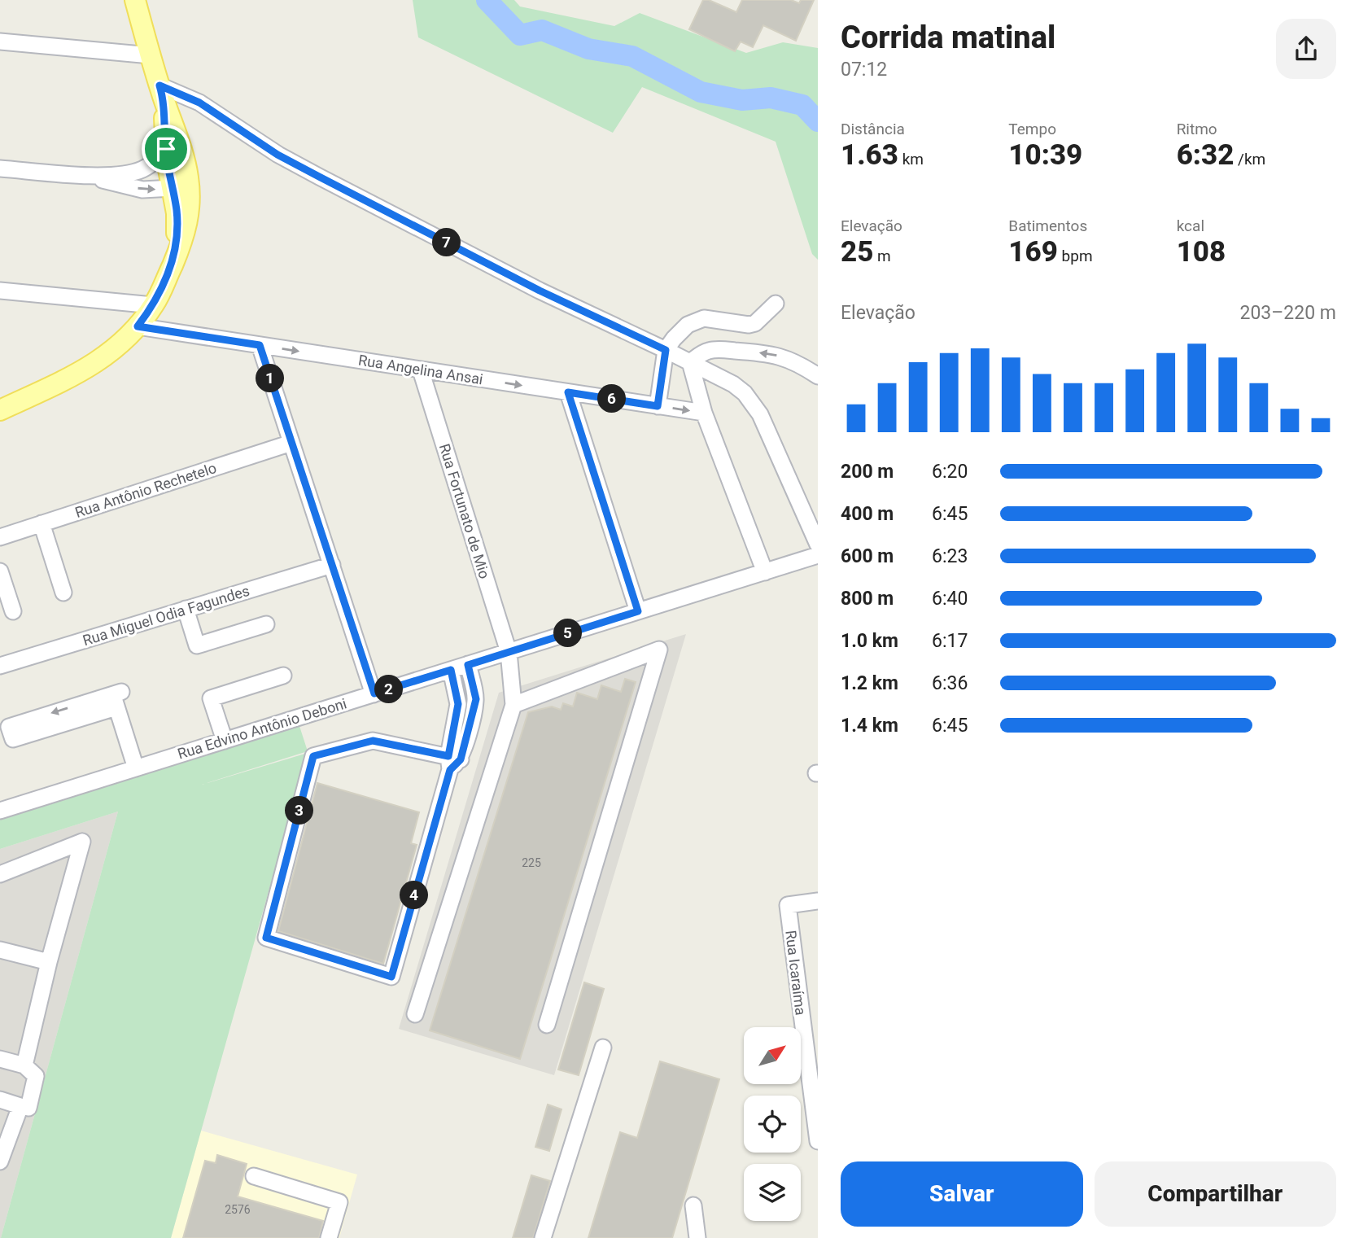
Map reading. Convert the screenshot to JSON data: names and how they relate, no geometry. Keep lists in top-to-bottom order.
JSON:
{
  "streets": {
    "street": [
      "Rua Angelina Ansai",
      "Rua Antônio Rechetelo",
      "Rua Fortunato de Mio",
      "Rua Miguel Odia Fagundes",
      "Rua Edvino Antônio Deboni",
      "Rua Icaraíma"
    ]
  },
  "crossings": [
    ["Rua Angelina Ansai", "Rua Fortunato de Mio"],
    ["Rua Fortunato de Mio", "Rua Edvino Antônio Deboni"]
  ],
  "house_numbers": ["225", "2576"],
  "north": "top right",
  "page": {
    "heading": ["Corrida matinal", "07:12"],
    "stats": [
      ["Distância", "1.63 km"],
      ["Tempo", "10:39"],
      ["Ritmo", "6:32 /km"],
      ["Elevação", "25 m"],
      ["Batimentos", "169 bpm"],
      ["kcal", "108"]
    ],
    "pins": [
      "7",
      "1",
      "6",
      "5",
      "2",
      "3",
      "4"
    ],
    "chart": ["Elevação", "203–220 m"],
    "list": [
      {
        "name": "200 m",
        "note": "6:20"
      },
      {
        "name": "400 m",
        "note": "6:45"
      },
      {
        "name": "600 m",
        "note": "6:23"
      },
      {
        "name": "800 m",
        "note": "6:40"
      },
      {
        "name": "1.0 km",
        "note": "6:17"
      },
      {
        "name": "1.2 km",
        "note": "6:36"
      },
      {
        "name": "1.4 km",
        "note": "6:45"
      }
    ],
    "buttons": ["Salvar", "Compartilhar"]
  }
}
